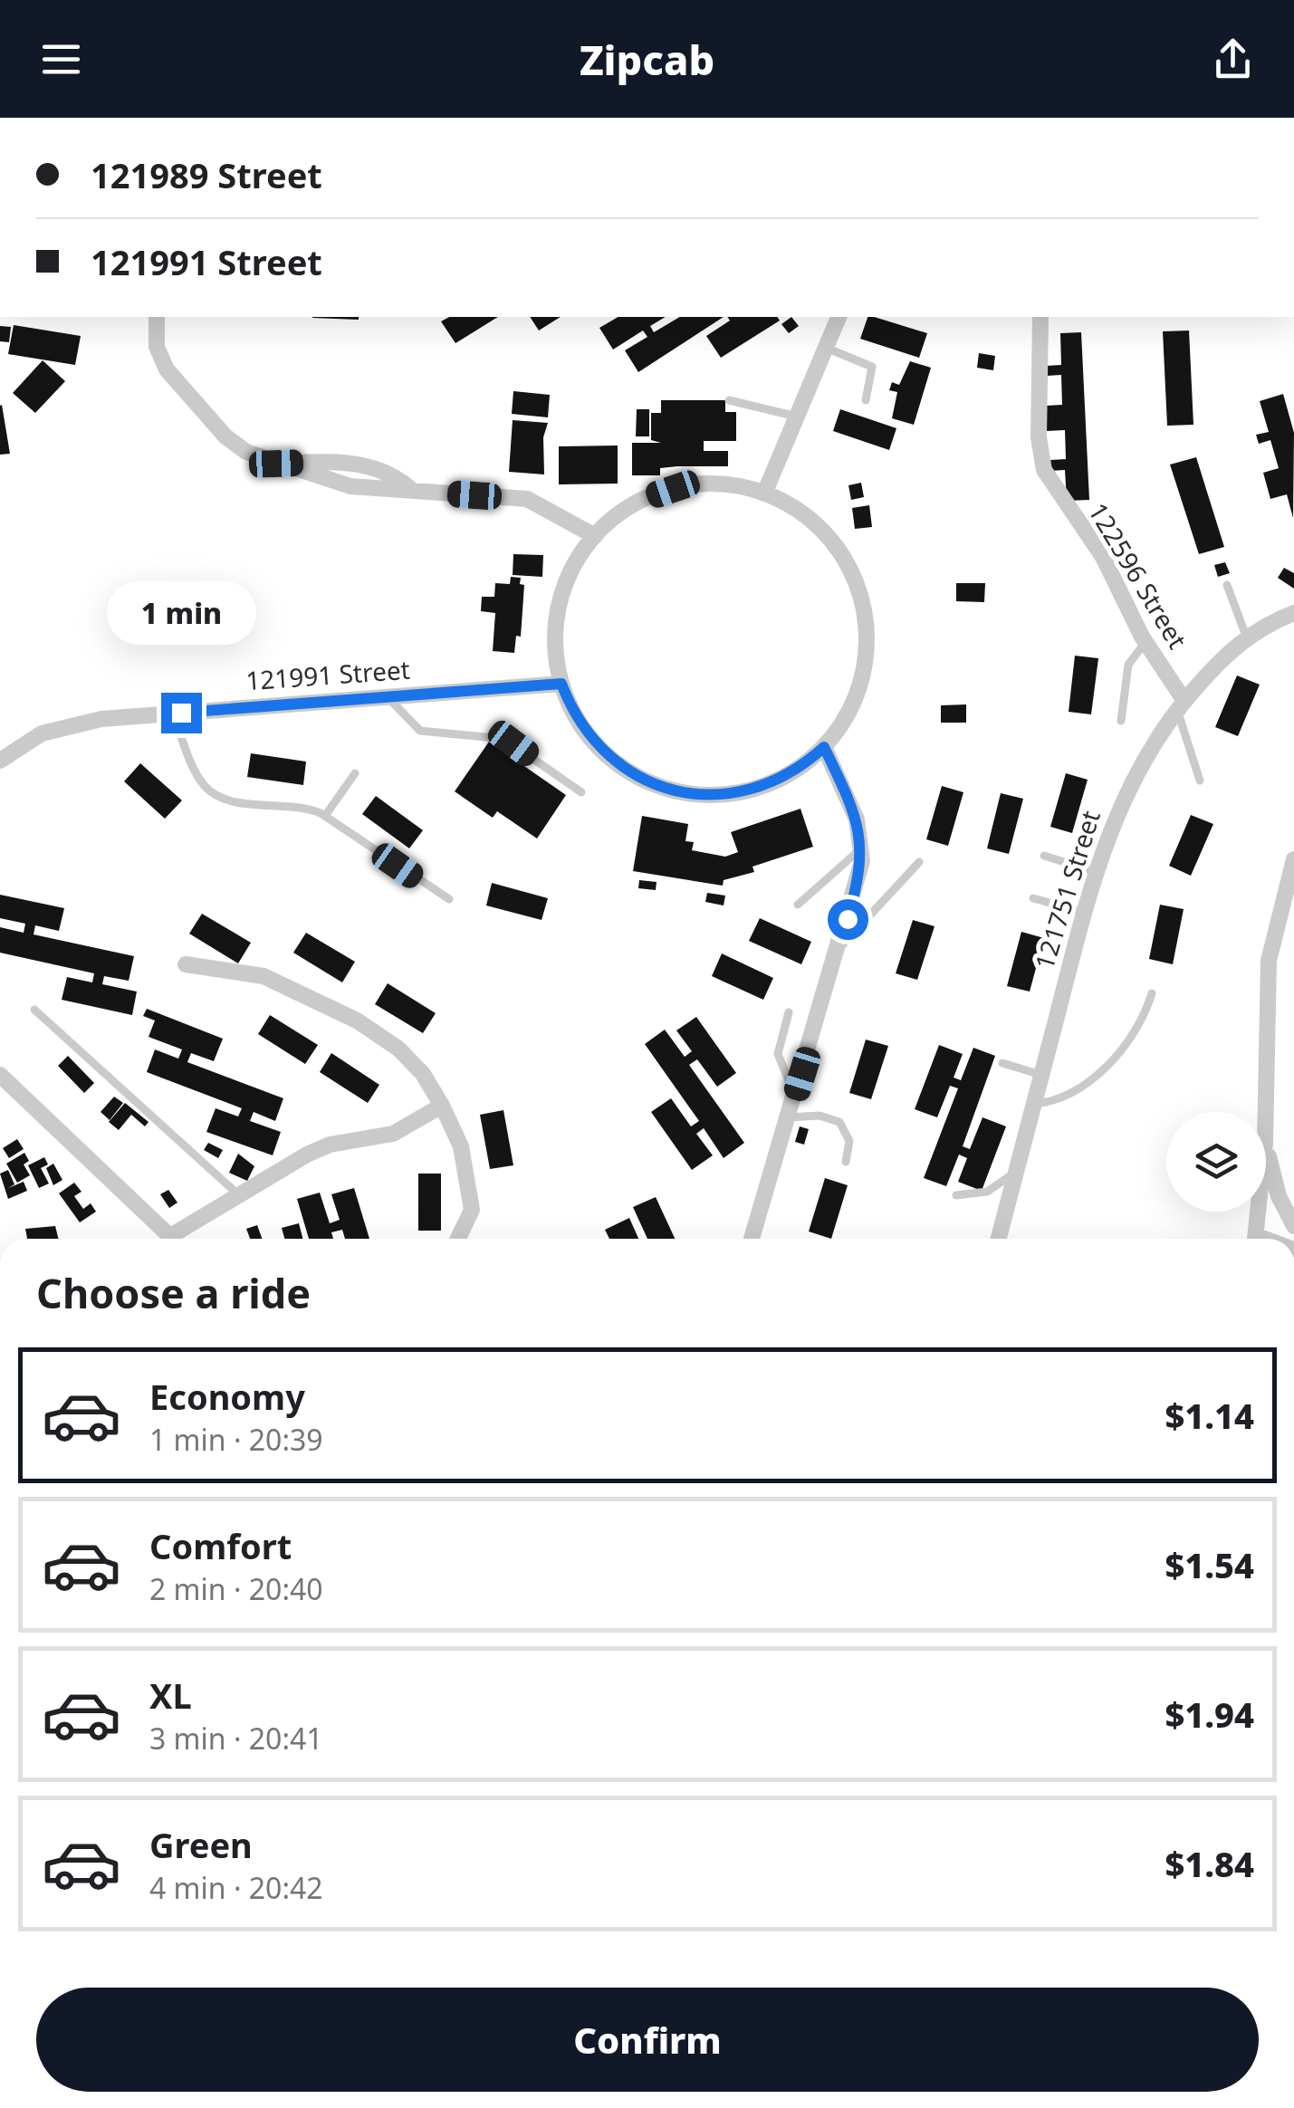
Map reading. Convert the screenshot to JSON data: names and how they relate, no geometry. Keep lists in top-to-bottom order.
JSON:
{
  "streets": {
    "street": ["122596 Street", "121991 Street", "121751 Street"]
  },
  "crossings": [
    ["122596 Street", "121751 Street"]
  ],
  "page": {
    "header": "Zipcab",
    "banner": ["121989 Street", "121991 Street"],
    "bubble": "1 min",
    "heading": "Choose a ride",
    "list": [
      {
        "name": "Economy",
        "note": "1 min · 20:39",
        "value": "$1.14"
      },
      {
        "name": "Comfort",
        "note": "2 min · 20:40",
        "value": "$1.54"
      },
      {
        "name": "XL",
        "note": "3 min · 20:41",
        "value": "$1.94"
      },
      {
        "name": "Green",
        "note": "4 min · 20:42",
        "value": "$1.84"
      }
    ],
    "buttons": "Confirm"
  }
}
